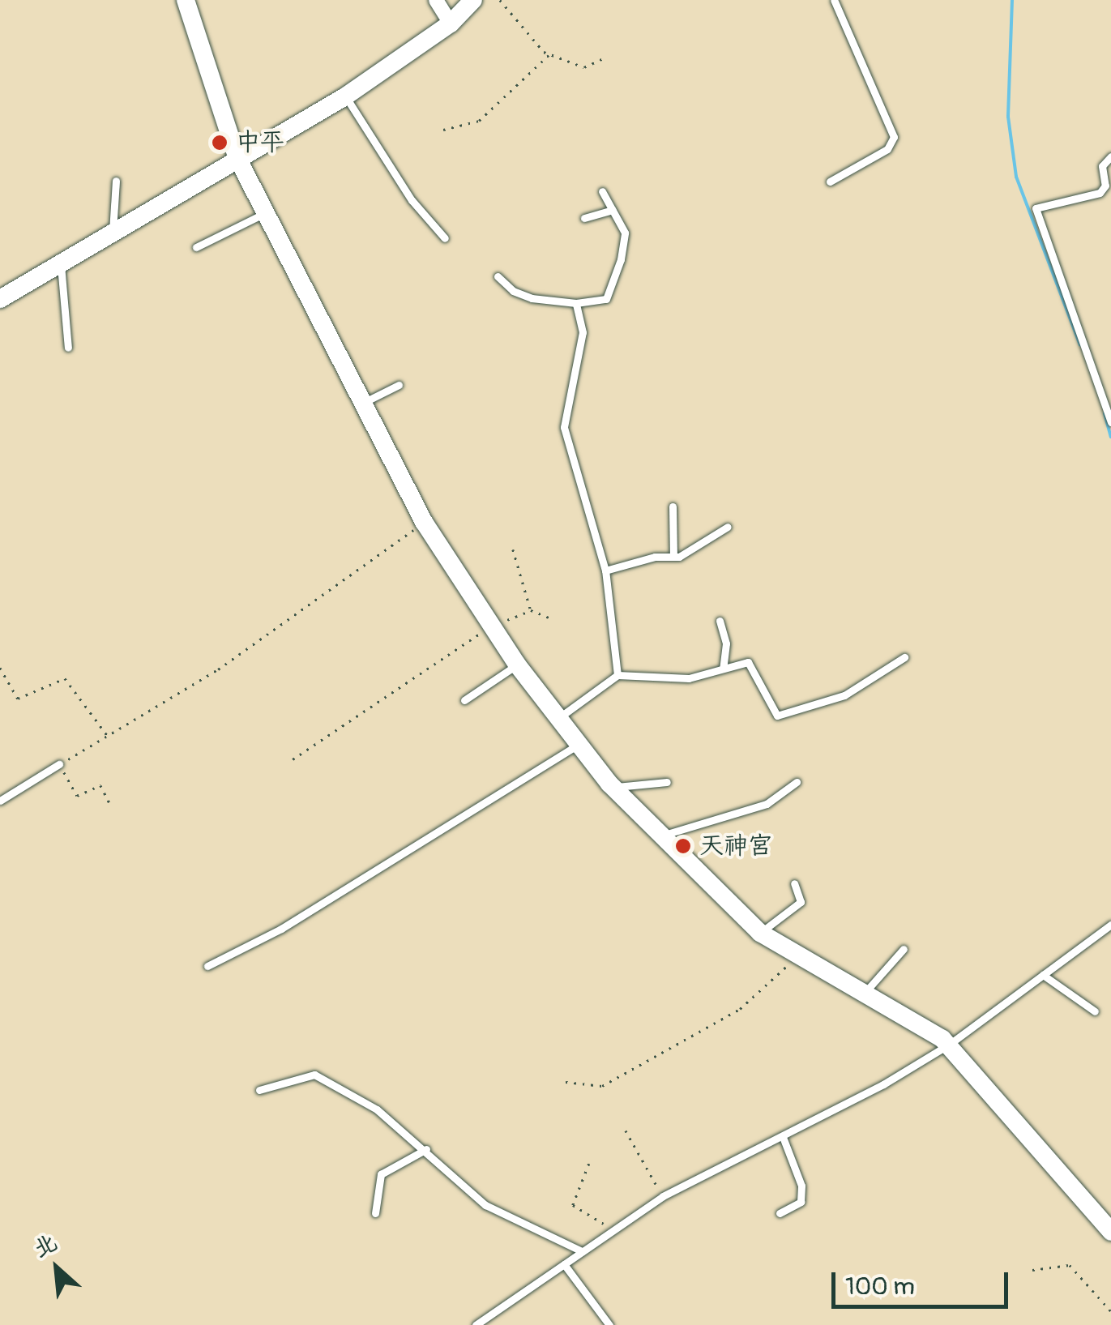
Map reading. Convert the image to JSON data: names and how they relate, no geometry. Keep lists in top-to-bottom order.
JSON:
{
  "places": ["中平", "天神宮"],
  "scale_bar": "100 m",
  "north": "top left"
}
